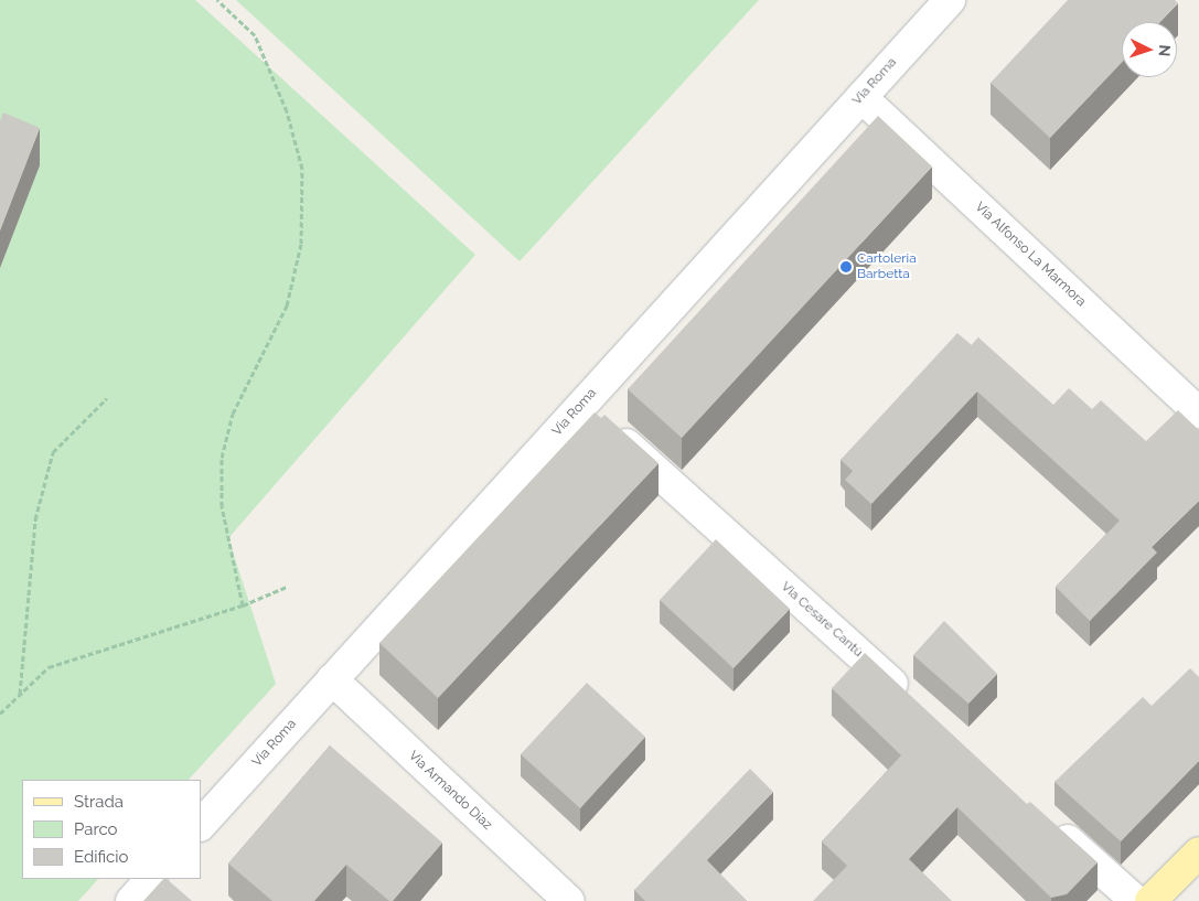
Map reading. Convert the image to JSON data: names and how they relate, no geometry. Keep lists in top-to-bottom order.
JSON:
{
  "streets": {
    "street": [
      "Via Roma",
      "Via Alfonso La Marmora",
      "Via Cesare Cantù",
      "Via Armando Diaz"
    ]
  },
  "crossings": [
    ["Via Roma", "Via Alfonso La Marmora"],
    ["Via Roma", "Via Cesare Cantù"],
    ["Via Roma", "Via Armando Diaz"]
  ],
  "places": ["Cartoleria Barbetta"],
  "legend": ["Strada", "Parco", "Edificio"],
  "north": "right"
}
